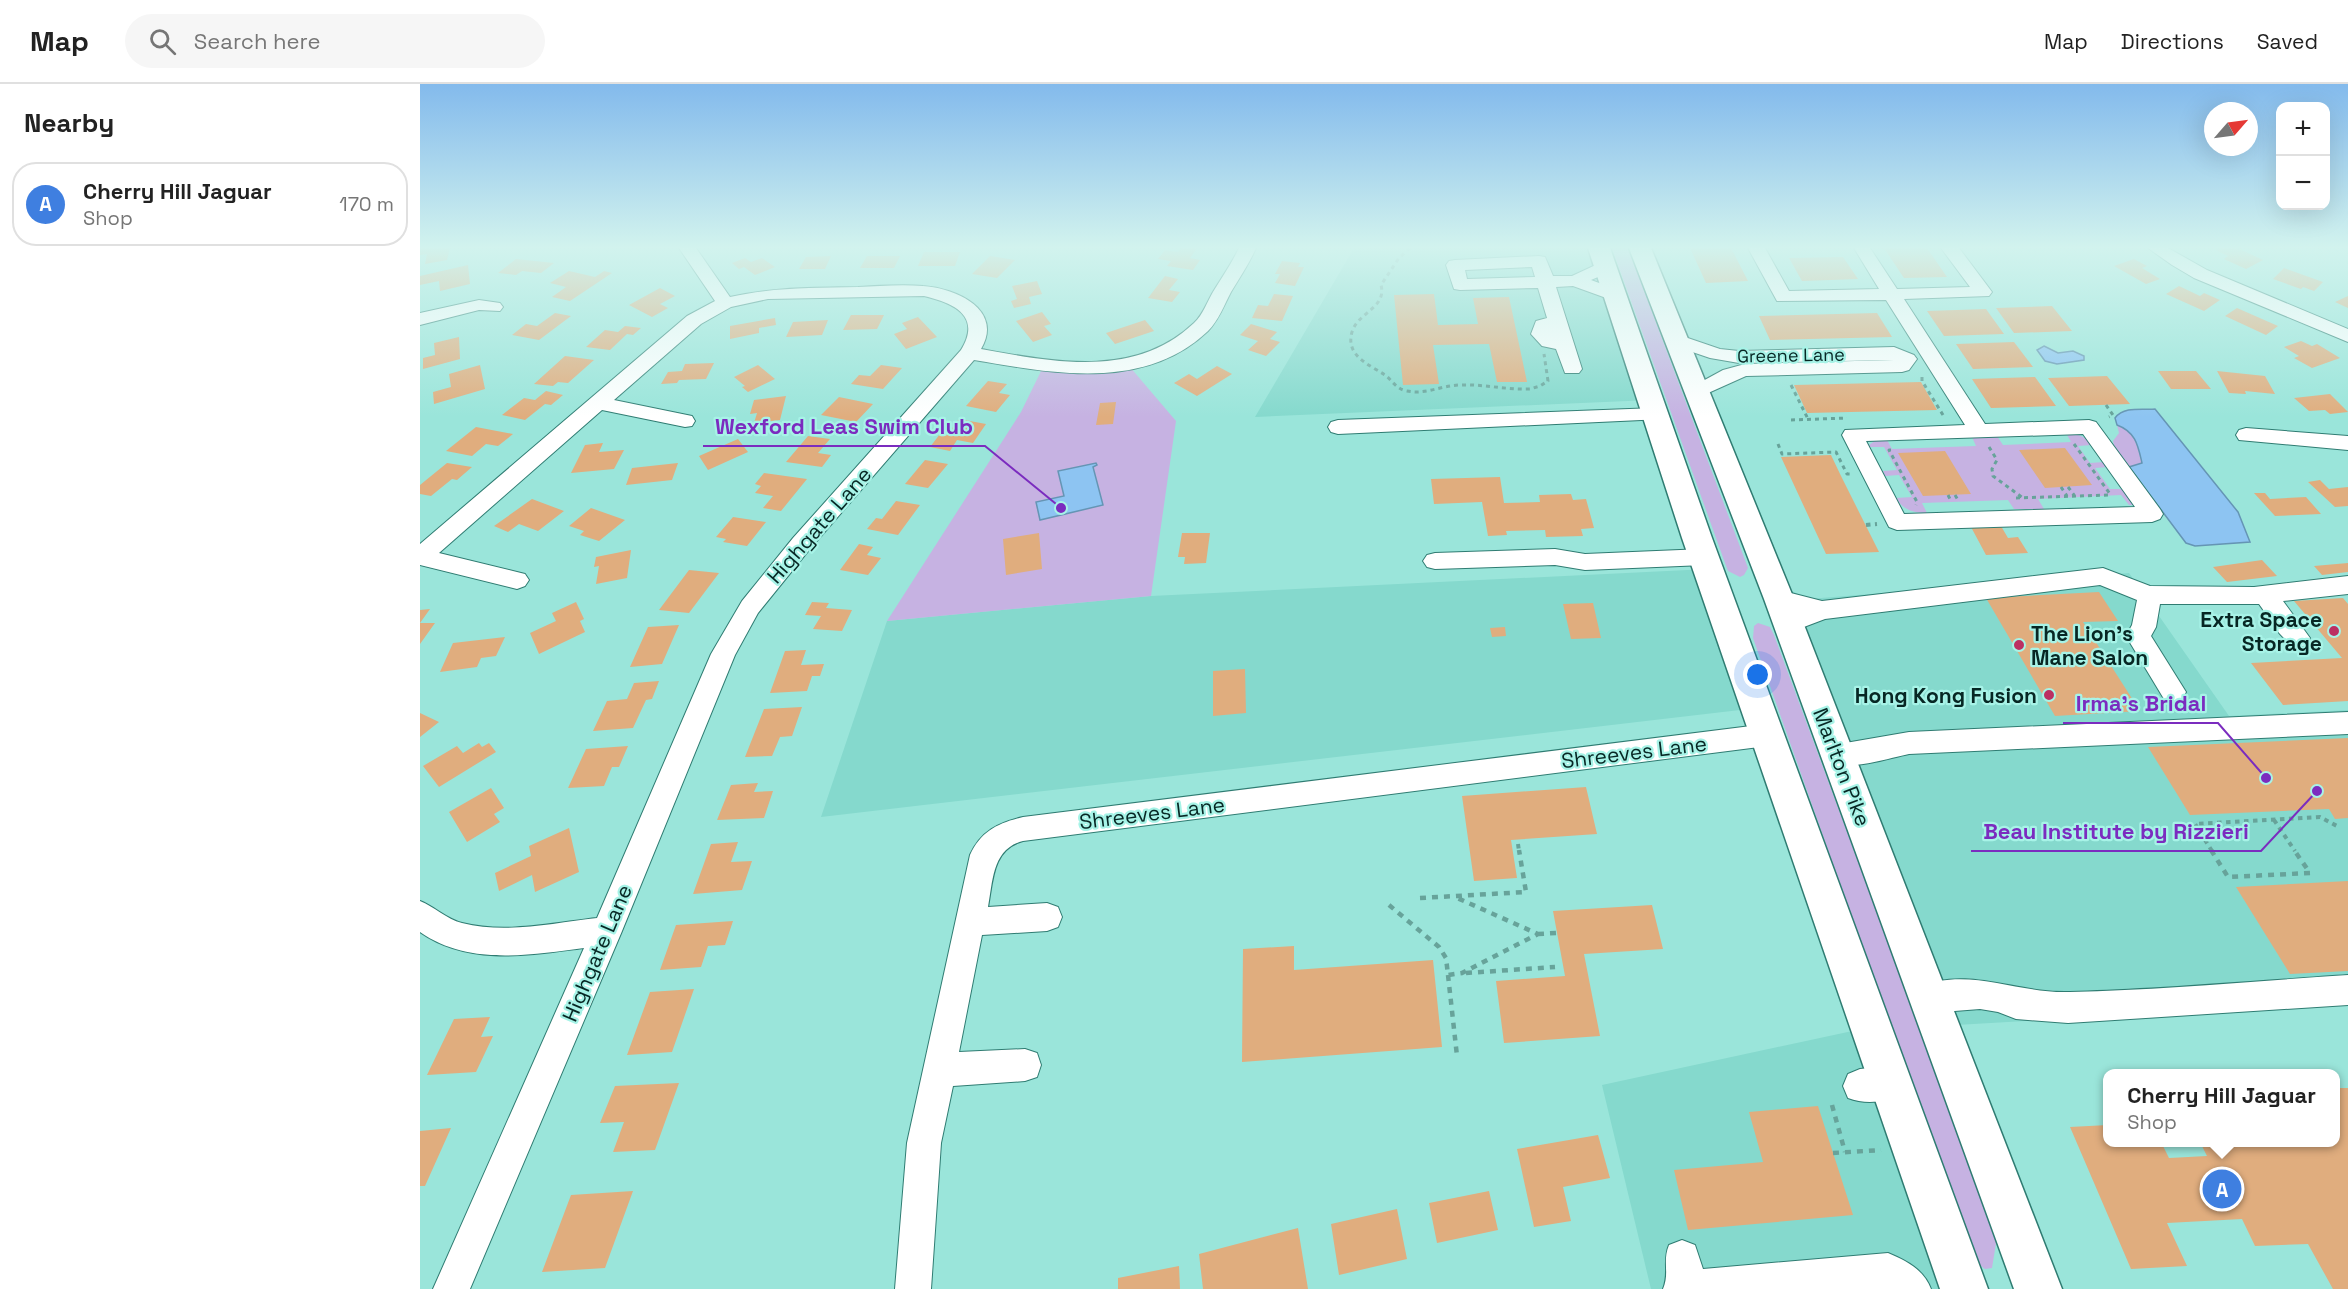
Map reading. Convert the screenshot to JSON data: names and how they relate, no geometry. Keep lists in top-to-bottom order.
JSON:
{
  "streets": {
    "highway": ["Marlton Pike"],
    "street": ["Greene Lane", "Highgate Lane", "Shreeves Lane"]
  },
  "crossings": [
    ["Greene Lane", "Marlton Pike"]
  ],
  "places": [
    "Wexford Leas Swim Club",
    "Extra Space Storage",
    "The Lion's Mane Salon",
    "Hong Kong Fusion",
    "Irma's Bridal",
    "Beau Institute by Rizzieri"
  ],
  "north": "top right",
  "page": {
    "header": "Map",
    "search": "Search here",
    "nav": ["Map", "Directions", "Saved"],
    "heading": "Nearby",
    "map_buttons": ["+", "−"],
    "list": [
      {
        "mark": "A",
        "name": "Cherry Hill Jaguar",
        "note": "Shop",
        "value": "170 m"
      }
    ],
    "popup": ["Cherry Hill Jaguar", "Shop"],
    "pins": "A"
  }
}
